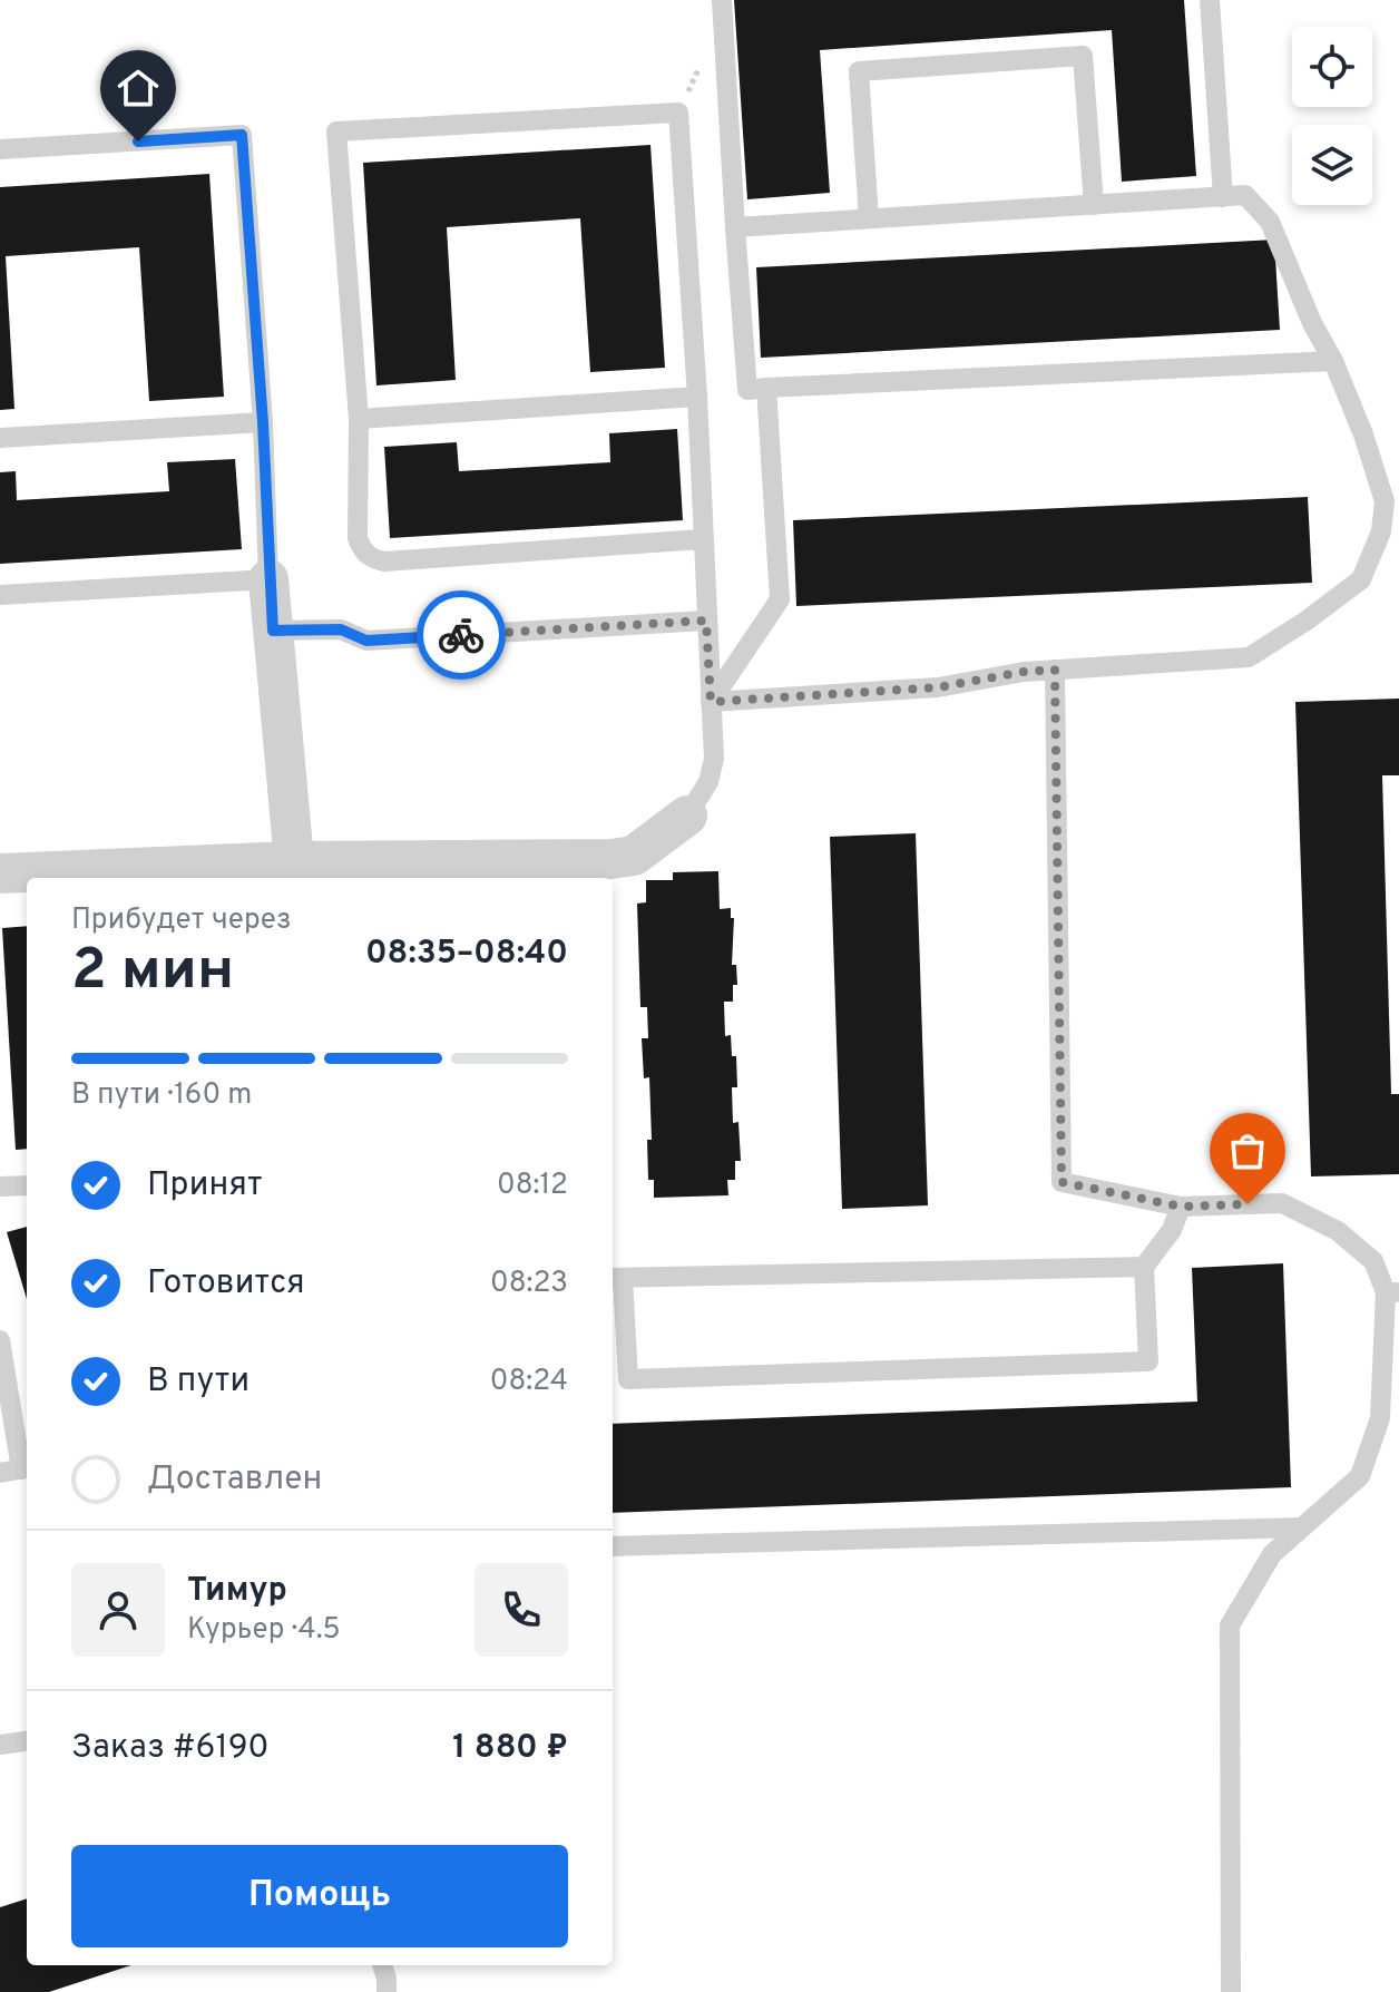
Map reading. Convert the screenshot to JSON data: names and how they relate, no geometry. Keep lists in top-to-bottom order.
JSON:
{
  "page": {
    "heading": ["2 мин", "Прибудет через", "08:35–08:40"],
    "panel": [
      "Тимур",
      "Курьер · 4.5",
      "Заказ #6190",
      "1 880 ₽"
    ],
    "bar": "В пути · 160 m",
    "list": [
      ["Принят", "08:12"],
      ["Готовится", "08:23"],
      ["В пути", "08:24"],
      "Доставлен"
    ],
    "buttons": "Помощь"
  }
}
